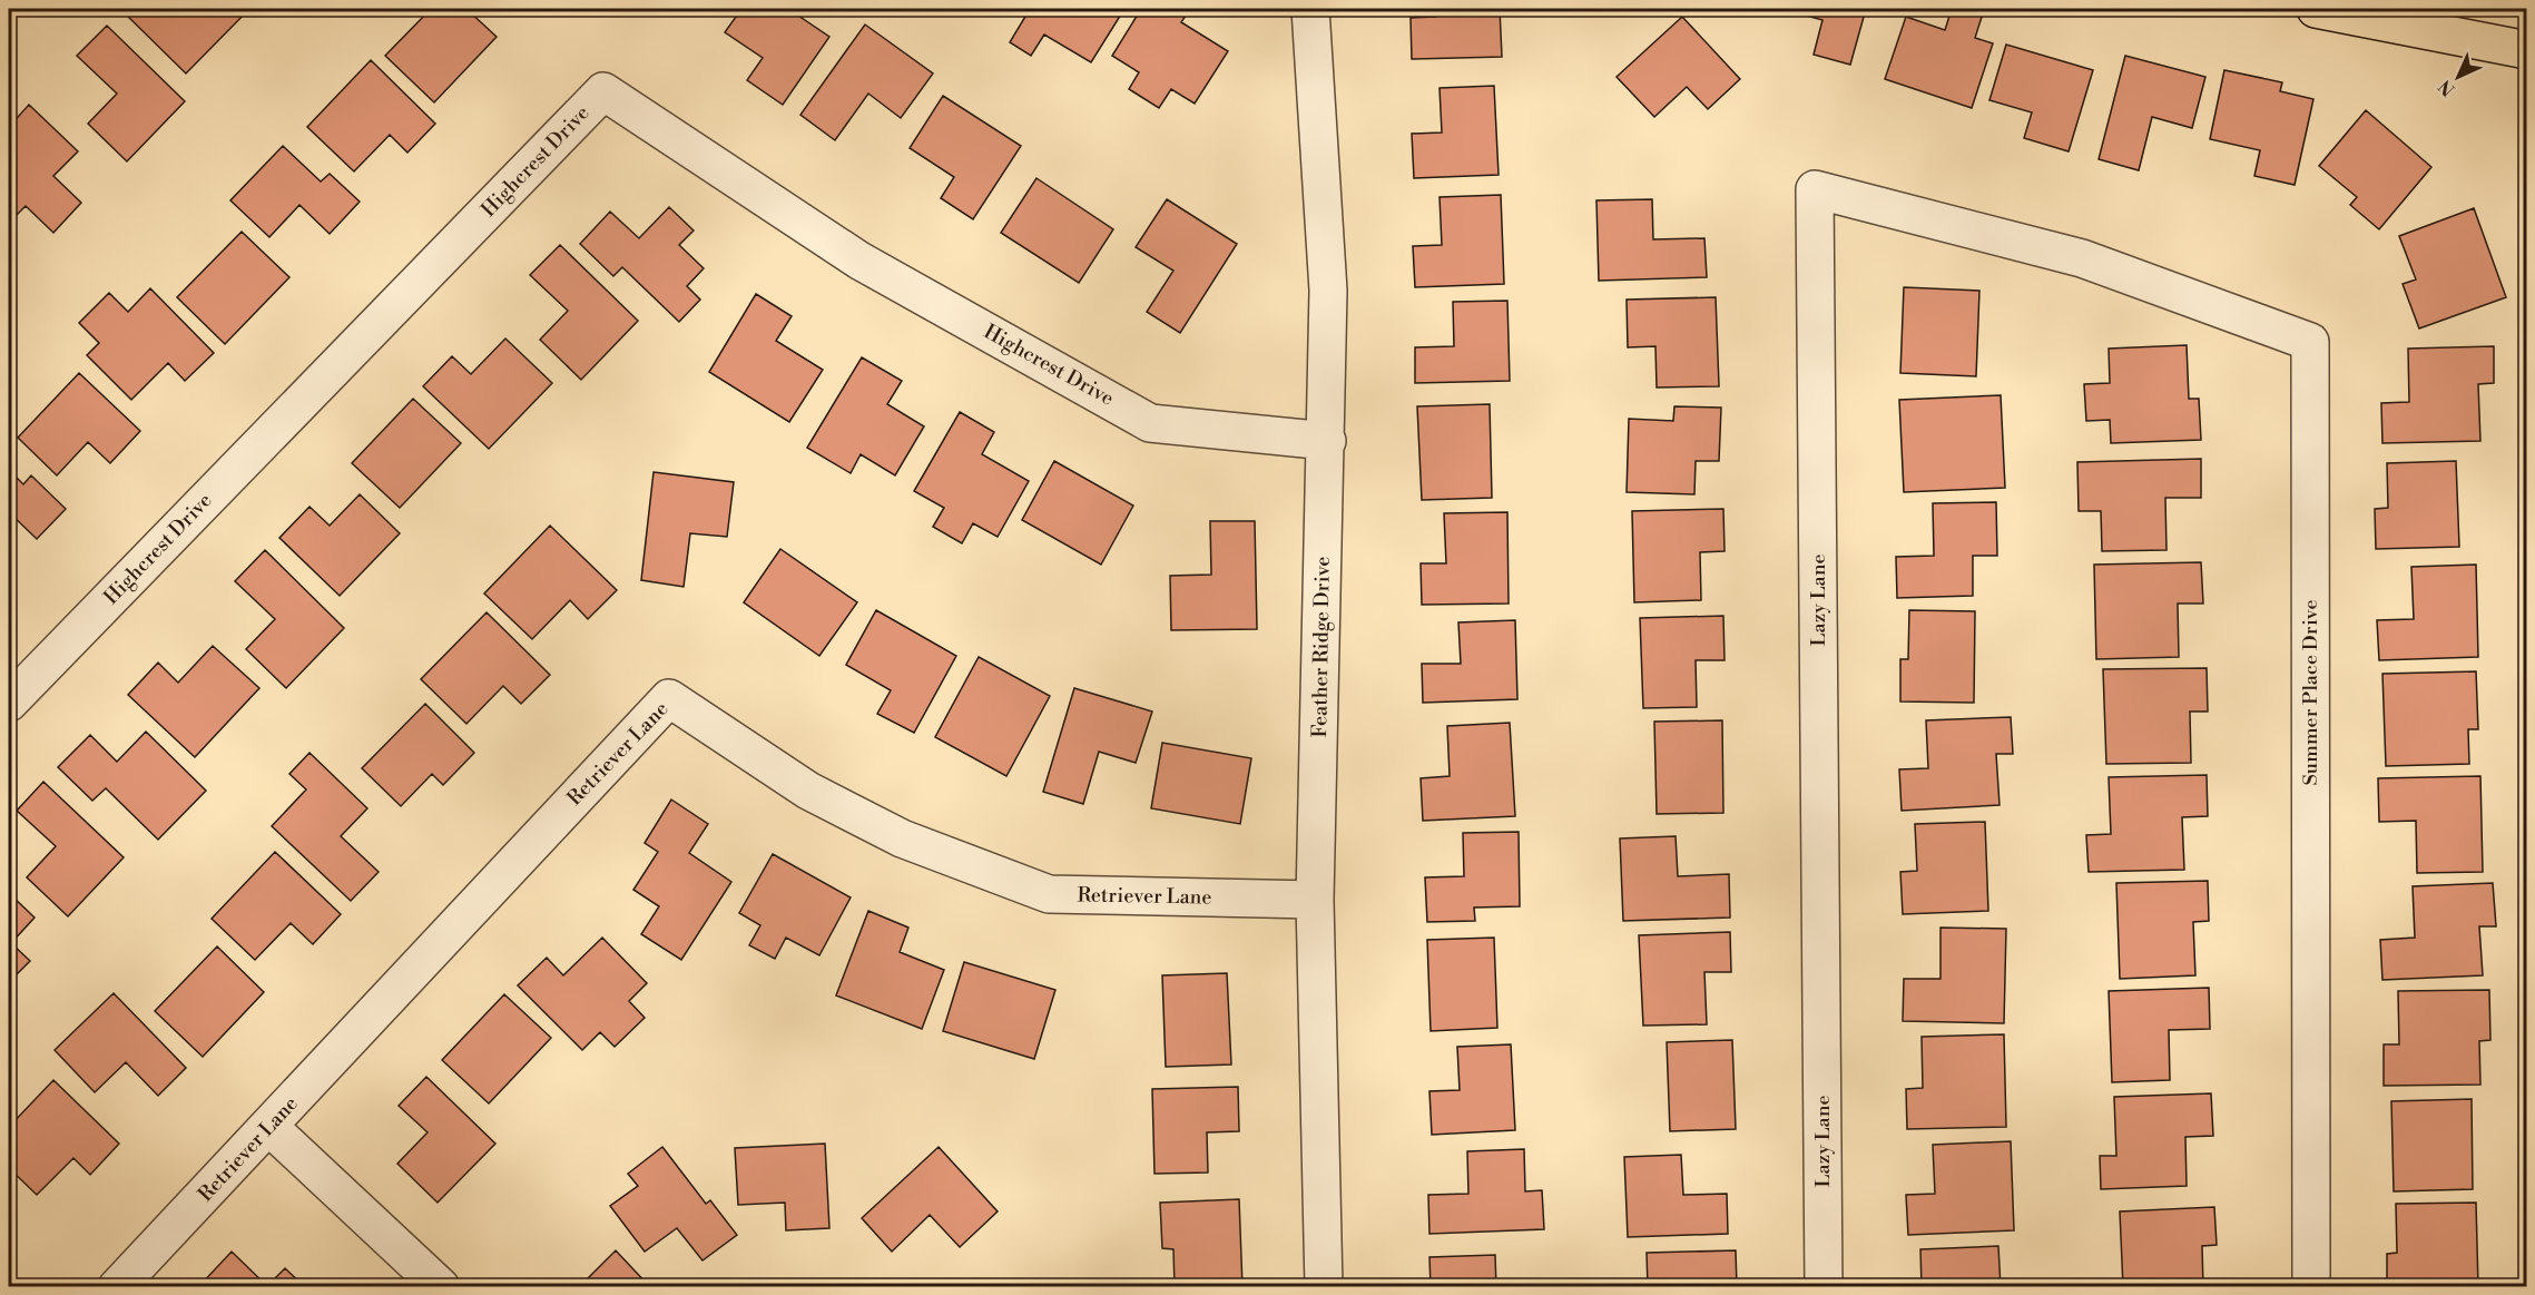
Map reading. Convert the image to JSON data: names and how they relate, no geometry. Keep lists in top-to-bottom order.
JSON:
{
  "streets": {
    "street": [
      "Highcrest Drive",
      "Lazy Lane",
      "Feather Ridge Drive",
      "Summer Place Drive",
      "Retriever Lane"
    ]
  },
  "crossings": [
    ["Highcrest Drive", "Feather Ridge Drive"],
    ["Lazy Lane", "Summer Place Drive"],
    ["Feather Ridge Drive", "Retriever Lane"]
  ],
  "north": "bottom left"
}
